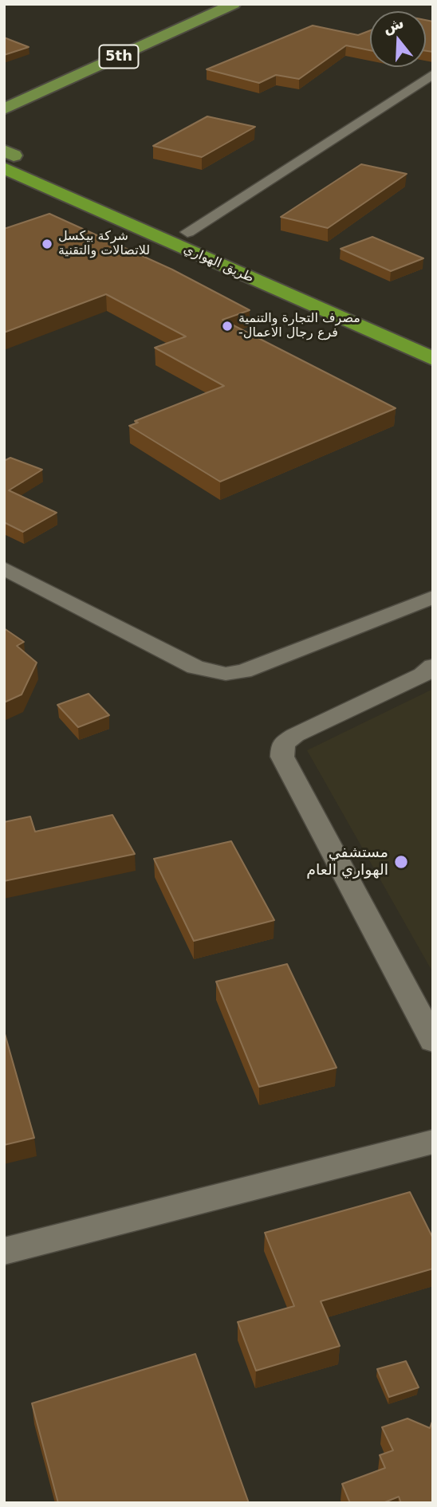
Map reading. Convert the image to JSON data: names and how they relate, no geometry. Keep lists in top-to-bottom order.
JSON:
{
  "streets": {
    "highway": ["طريق الهواري"],
    "main road": ["5th"]
  },
  "places": ["شركة بيكسل للاتصالات والتقنية", "مصرف التجارة والتنمية -فرع رجال الاعمال", "مستشفي الهواري العام"],
  "north": "top"
}
